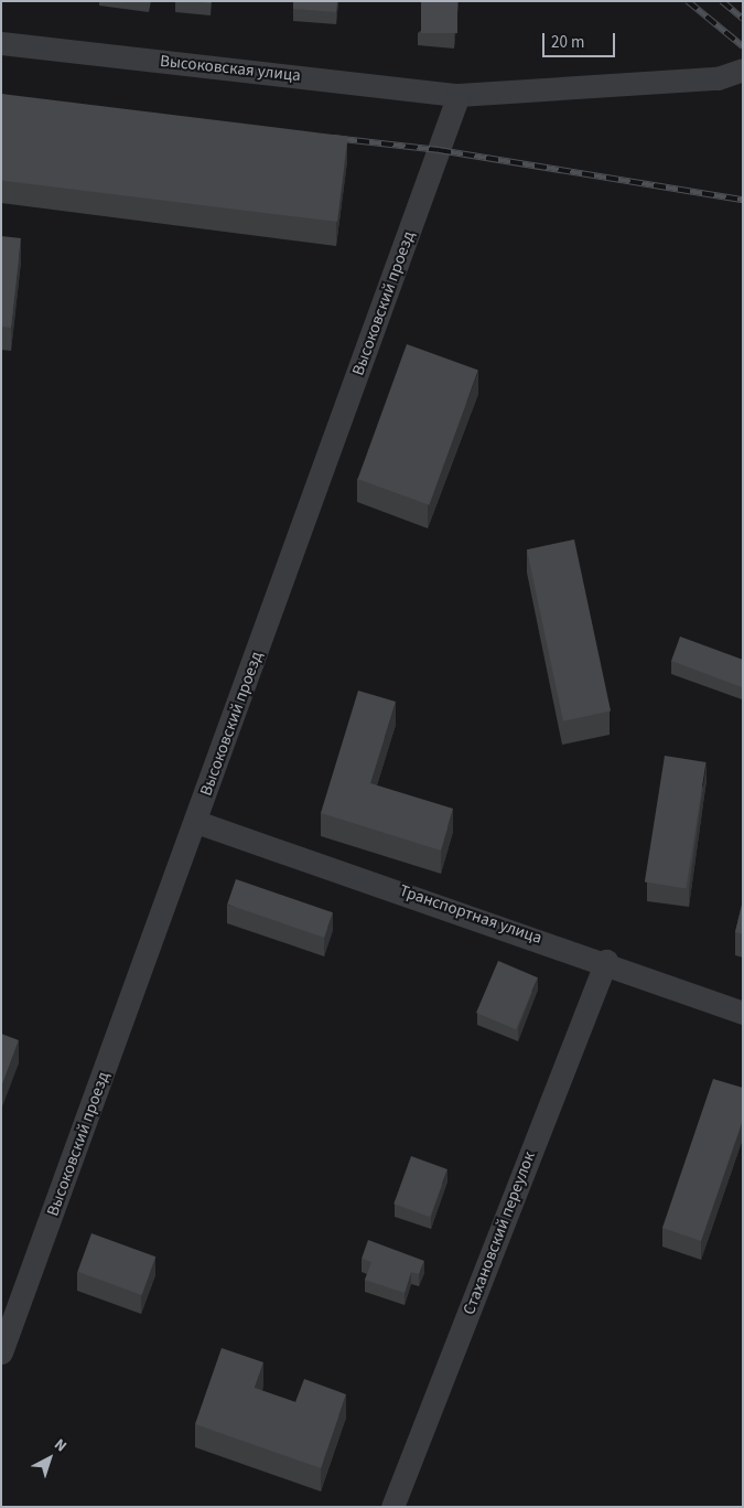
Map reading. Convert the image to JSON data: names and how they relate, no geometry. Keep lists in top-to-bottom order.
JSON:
{
  "streets": {
    "street": [
      "Высоковская улица",
      "Высоковский проезд",
      "Транспортная улица",
      "Стахановский переулок"
    ]
  },
  "crossings": [
    ["Высоковская улица", "Высоковский проезд"],
    ["Высоковский проезд", "Транспортная улица"],
    ["Транспортная улица", "Стахановский переулок"]
  ],
  "scale_bar": "20 m",
  "north": "top right"
}
